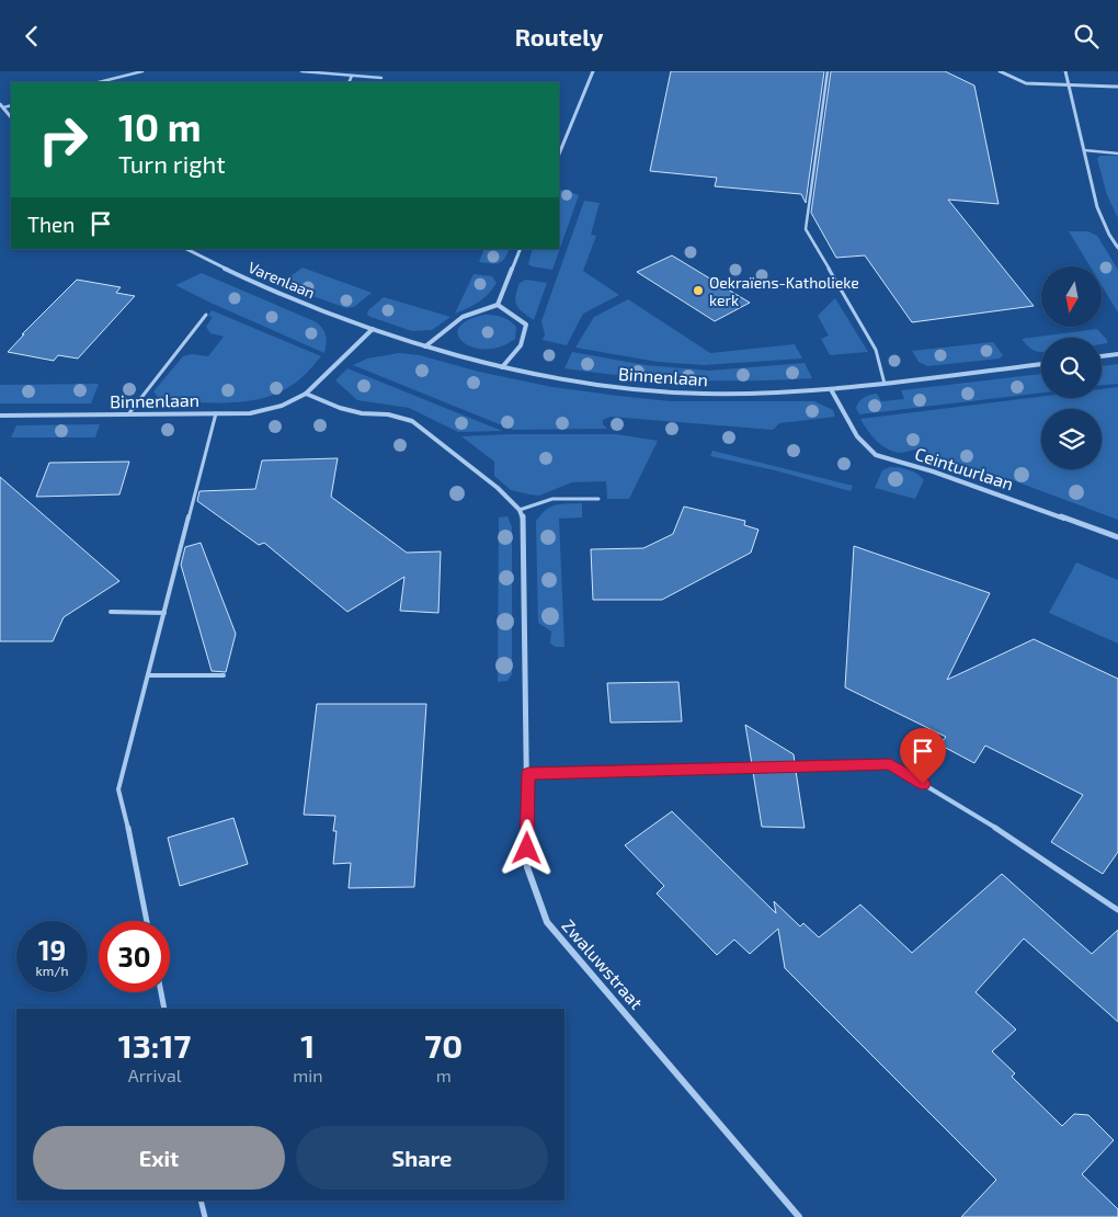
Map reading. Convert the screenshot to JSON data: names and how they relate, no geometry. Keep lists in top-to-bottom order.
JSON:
{
  "streets": {
    "street": [
      "Varenlaan",
      "Binnenlaan",
      "Ceintuurlaan",
      "Zwaluwstraat"
    ]
  },
  "crossings": [
    ["Varenlaan", "Binnenlaan"],
    ["Binnenlaan", "Ceintuurlaan"]
  ],
  "places": ["Oekraïens-Katholieke kerk"],
  "north": "bottom",
  "page": {
    "header": "Routely",
    "turn": ["10 m", "Turn right"],
    "then": "Then",
    "speed": "19 km/h",
    "limit": "30",
    "eta": [
      "13:17",
      "Arrival",
      "1",
      "min",
      "70",
      "m"
    ],
    "buttons": ["Exit", "Share"]
  }
}
